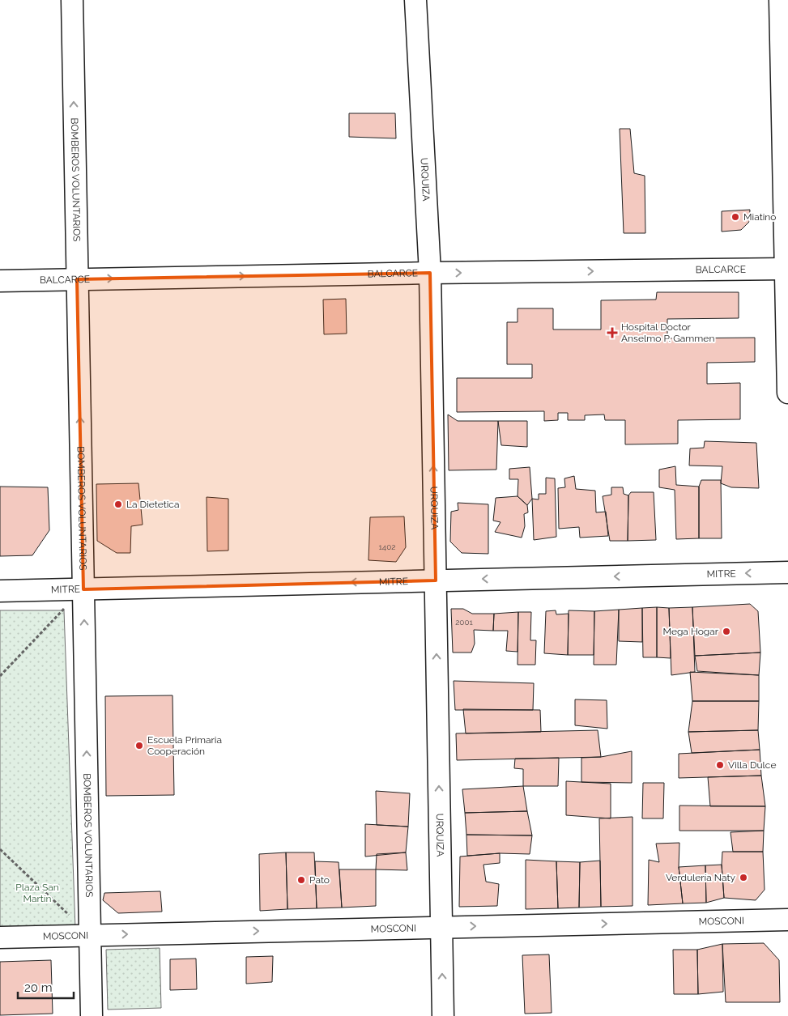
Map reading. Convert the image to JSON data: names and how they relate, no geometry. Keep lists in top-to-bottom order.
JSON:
{
  "streets": {
    "street": [
      "URQUIZA",
      "BOMBEROS VOLUNTARIOS",
      "BALCARCE",
      "MITRE",
      "MOSCONI"
    ]
  },
  "crossings": [
    ["URQUIZA", "BALCARCE"],
    ["URQUIZA", "MITRE"],
    ["URQUIZA", "MOSCONI"],
    ["BOMBEROS VOLUNTARIOS", "BALCARCE"],
    ["BOMBEROS VOLUNTARIOS", "MITRE"],
    ["BOMBEROS VOLUNTARIOS", "MOSCONI"]
  ],
  "one_way": [
    "URQUIZA",
    "BOMBEROS VOLUNTARIOS",
    "BALCARCE",
    "MITRE",
    "MOSCONI"
  ],
  "parks": ["Plaza San Martín"],
  "places": {
    "other": [
      "Miatino",
      "La Dietetica",
      "Mega Hogar",
      "Escuela Primaria Cooperación",
      "Villa Dulce",
      "Verdulería Naty",
      "Pato"
    ],
    "health": ["Hospital Doctor Anselmo P. Gammen"]
  },
  "house_numbers": ["1402", "2001"],
  "scale_bar": "20 m"
}
